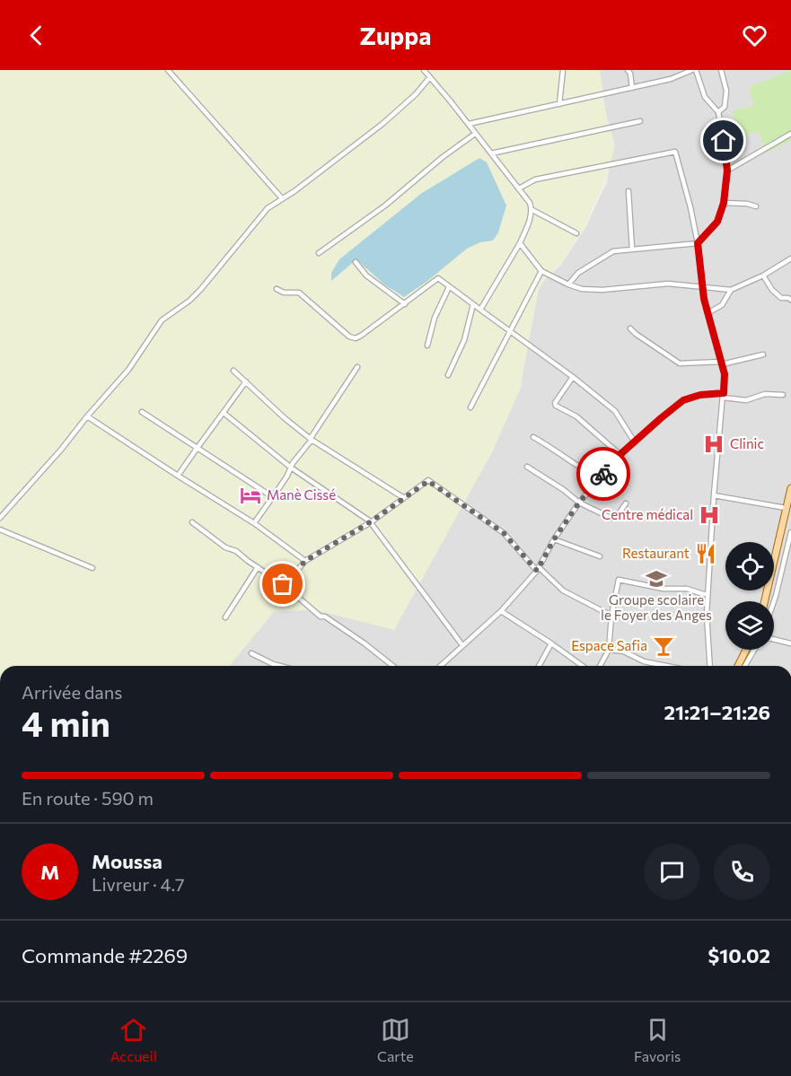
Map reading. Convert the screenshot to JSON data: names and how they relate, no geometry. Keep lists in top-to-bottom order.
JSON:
{
  "places": {
    "hospital": ["Clinic", "Centre médical"],
    "hotel": ["Manè Cissé"],
    "restaurant": ["Restaurant"],
    "school or university": ["Groupe scolaire le Foyer des Anges"],
    "bar": ["Espace Safia"]
  },
  "page": {
    "header": "Zuppa",
    "heading": ["4 min", "Arrivée dans", "21:21–21:26"],
    "panel": [
      "Moussa",
      "Livreur · 4.7",
      "Commande #2269",
      "$10.02"
    ],
    "bar": "En route · 590 m",
    "round": "M",
    "tabs": ["Accueil", "Carte", "Favoris"]
  }
}
